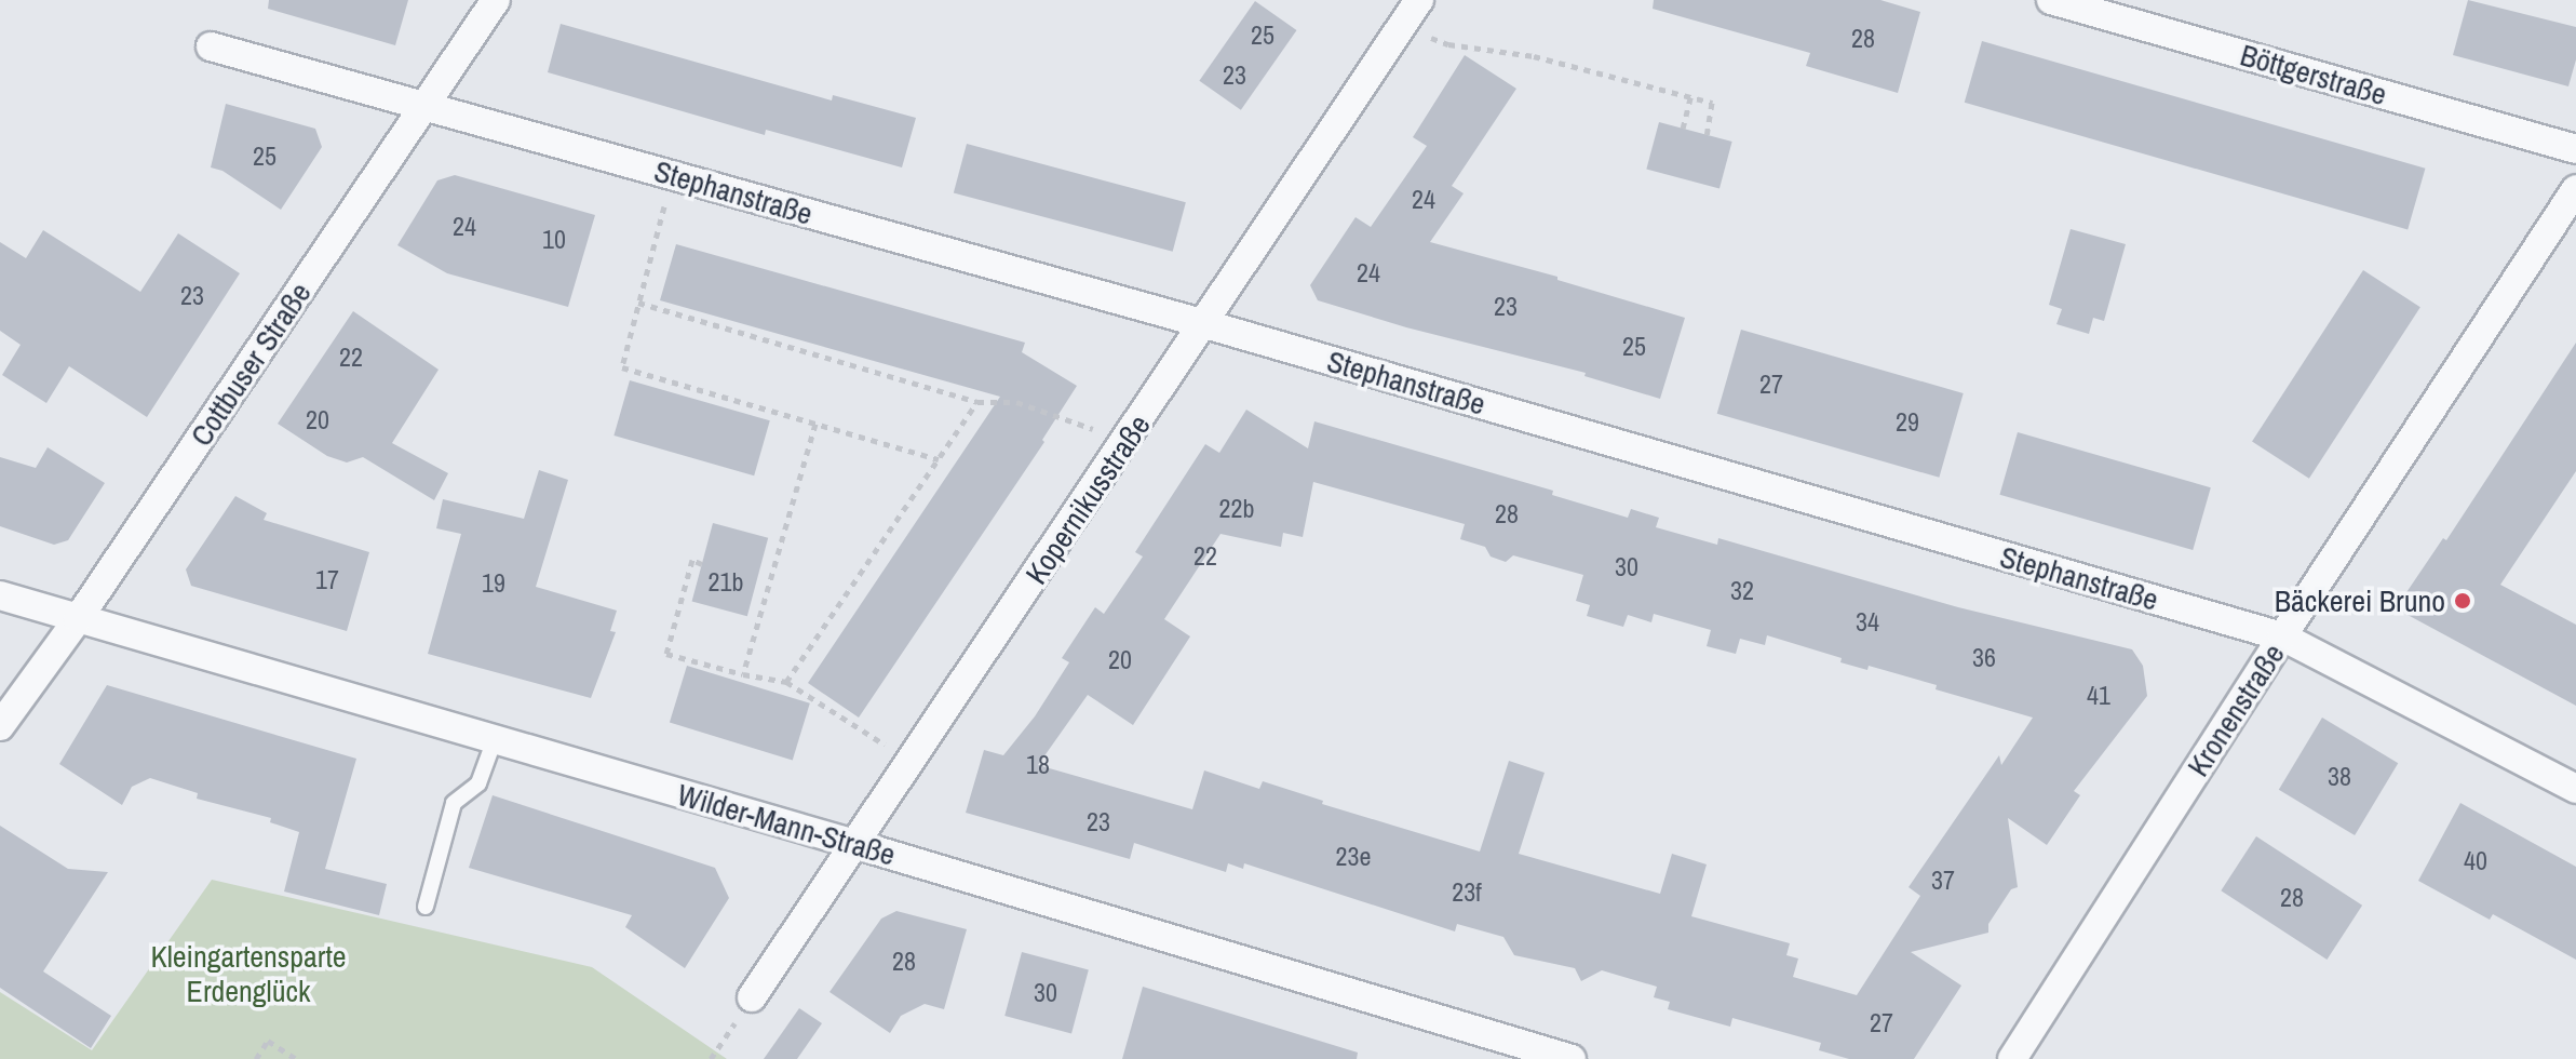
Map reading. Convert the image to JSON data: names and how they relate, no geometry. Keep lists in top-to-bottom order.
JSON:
{
  "streets": {
    "street": [
      "Böttgerstraße",
      "Stephanstraße",
      "Cottbuser Straße",
      "Kopernikusstraße",
      "Kronenstraße",
      "Wilder-Mann-Straße"
    ]
  },
  "crossings": [
    ["Stephanstraße", "Cottbuser Straße"],
    ["Stephanstraße", "Kopernikusstraße"],
    ["Stephanstraße", "Kronenstraße"],
    ["Cottbuser Straße", "Wilder-Mann-Straße"],
    ["Kopernikusstraße", "Wilder-Mann-Straße"]
  ],
  "parks": ["Kleingartensparte Erdenglück"],
  "places": ["Bäckerei Bruno"],
  "house_numbers": [
    "25",
    "28",
    "23",
    "25",
    "24",
    "24",
    "10",
    "24",
    "23",
    "23",
    "25",
    "22",
    "27",
    "20",
    "29",
    "22b",
    "28",
    "22",
    "30",
    "17",
    "21b",
    "19",
    "32",
    "34",
    "36",
    "20",
    "41",
    "18",
    "38",
    "23",
    "23e",
    "40",
    "37",
    "23f",
    "28",
    "28",
    "30",
    "27"
  ]
}
